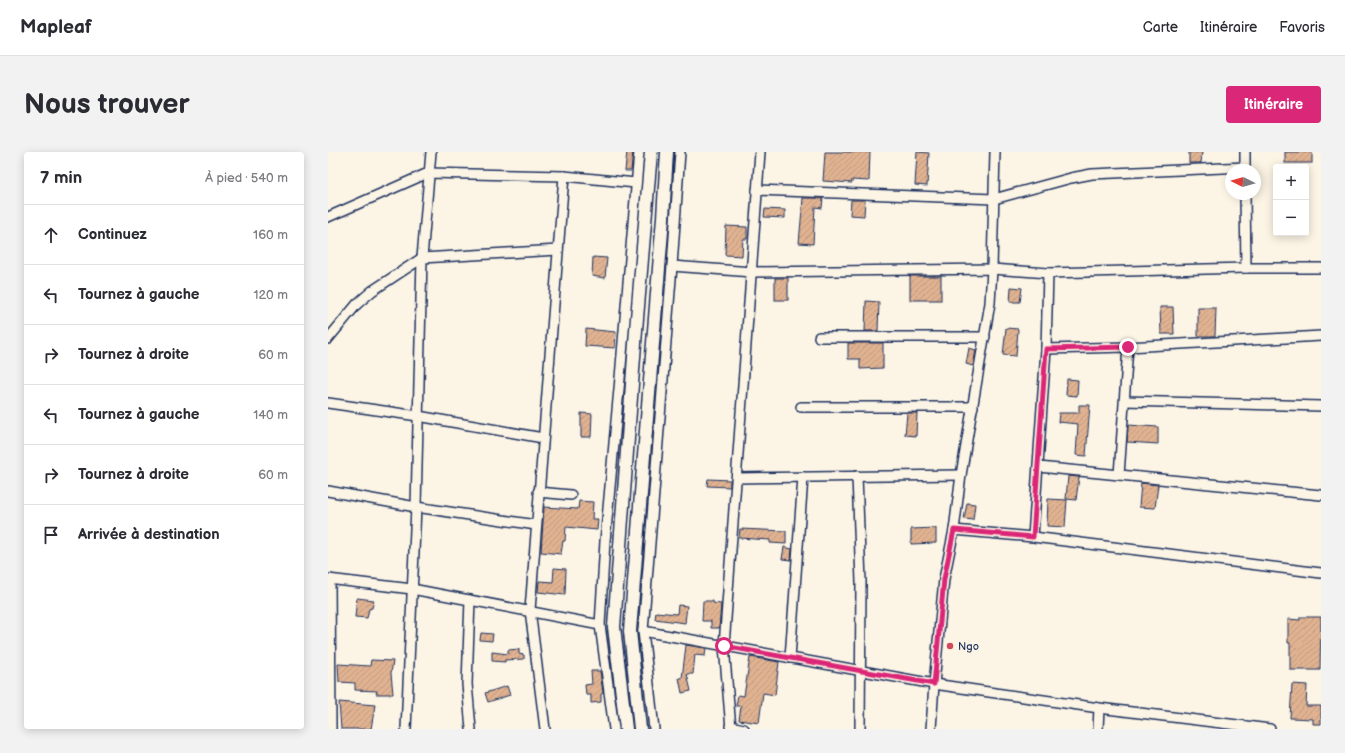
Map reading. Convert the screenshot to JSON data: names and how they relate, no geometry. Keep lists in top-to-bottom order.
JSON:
{
  "places": ["Ngo"],
  "north": "left",
  "page": {
    "header": "Mapleaf",
    "nav": ["Carte", "Itinéraire", "Favoris"],
    "buttons": "Itinéraire",
    "title": "Nous trouver",
    "heading": ["7 min", "À pied · 540 m"],
    "map_buttons": ["+", "−"],
    "list": [
      ["Continuez", "160 m"],
      ["Tournez à gauche", "120 m"],
      ["Tournez à droite", "60 m"],
      ["Tournez à gauche", "140 m"],
      ["Tournez à droite", "60 m"],
      "Arrivée à destination"
    ]
  }
}
